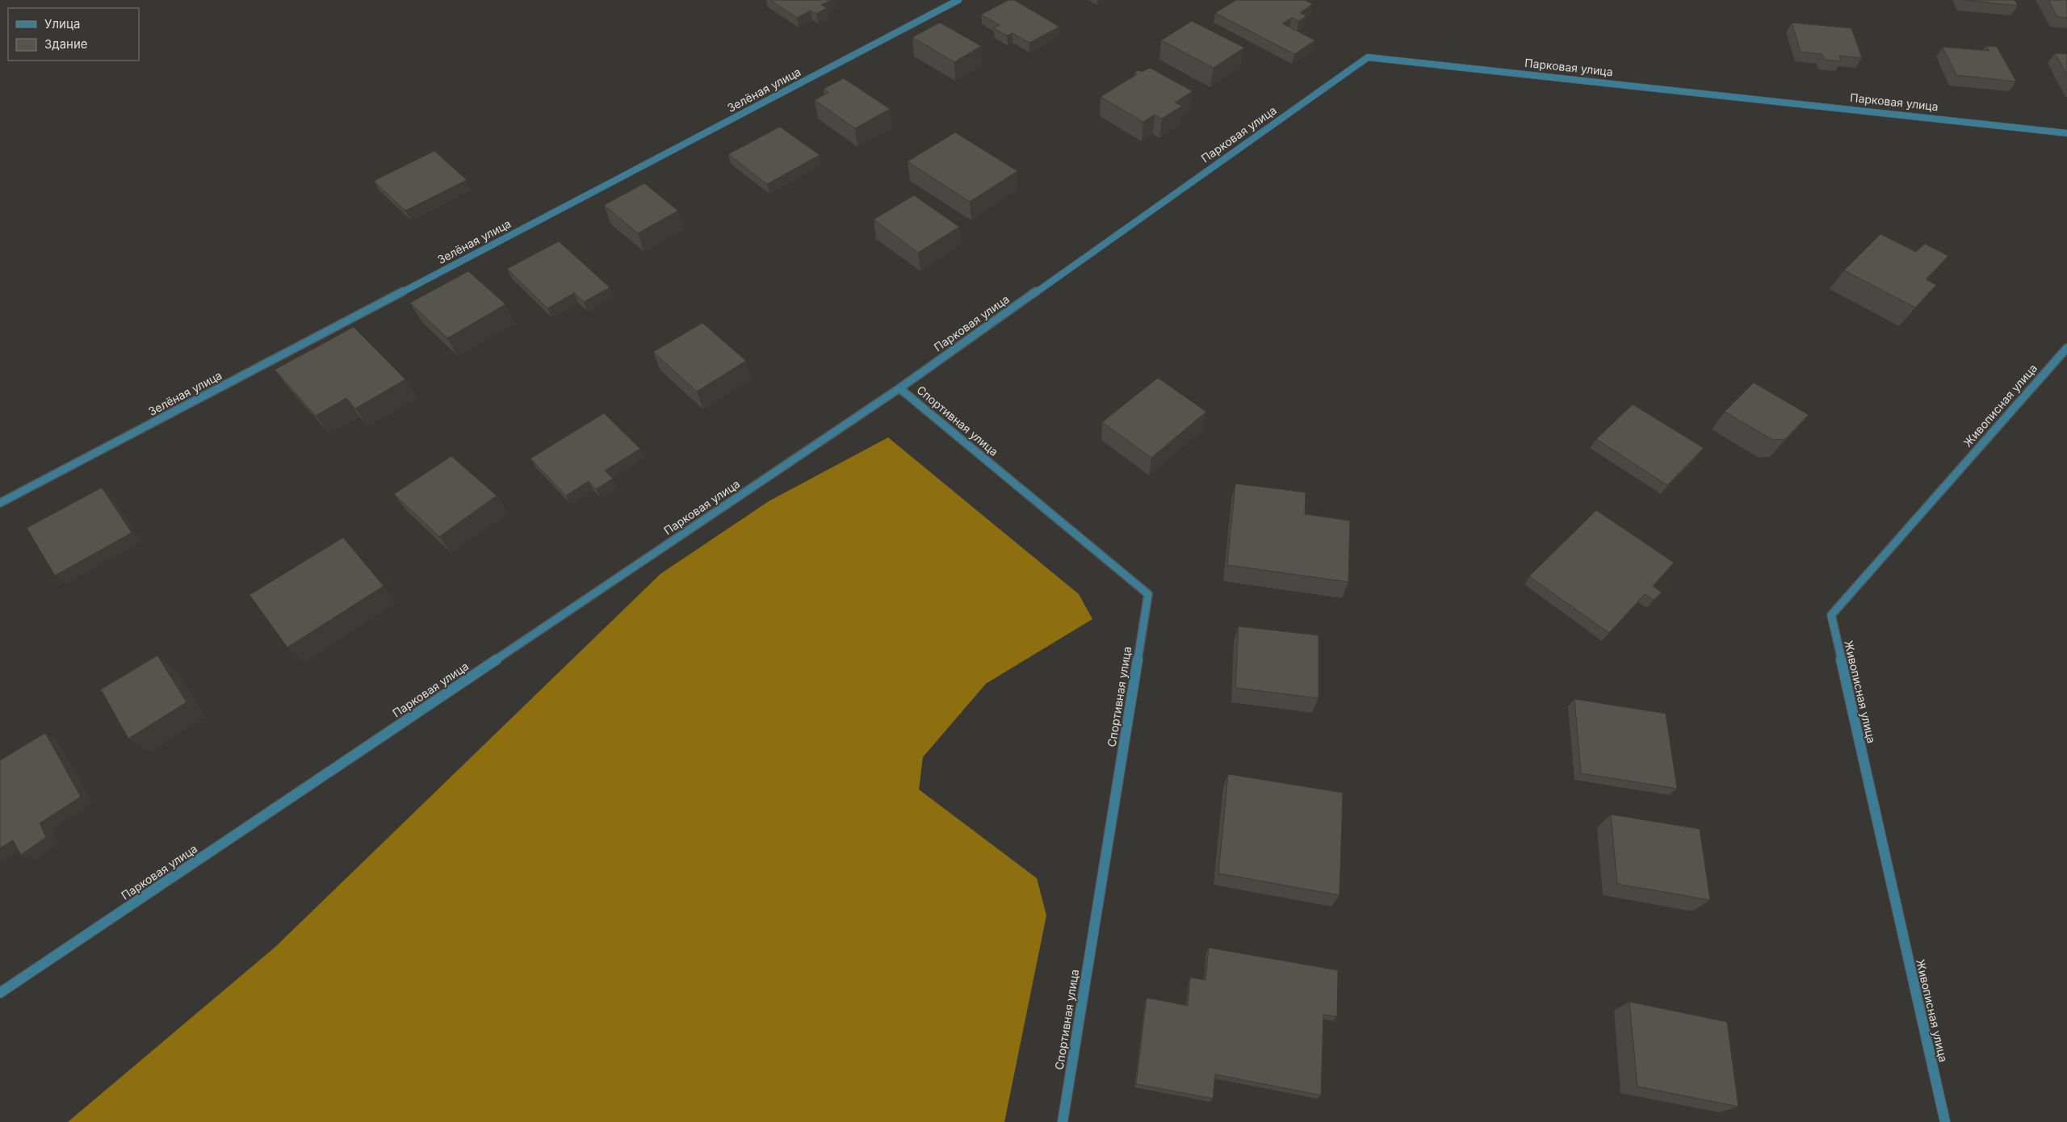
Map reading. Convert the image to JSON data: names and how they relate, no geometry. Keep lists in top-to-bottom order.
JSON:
{
  "streets": {
    "street": [
      "Парковая улица",
      "Зелёная улица",
      "Живописная улица",
      "Спортивная улица"
    ]
  },
  "crossings": [
    ["Парковая улица", "Спортивная улица"]
  ],
  "legend": ["Улица", "Здание"]
}
